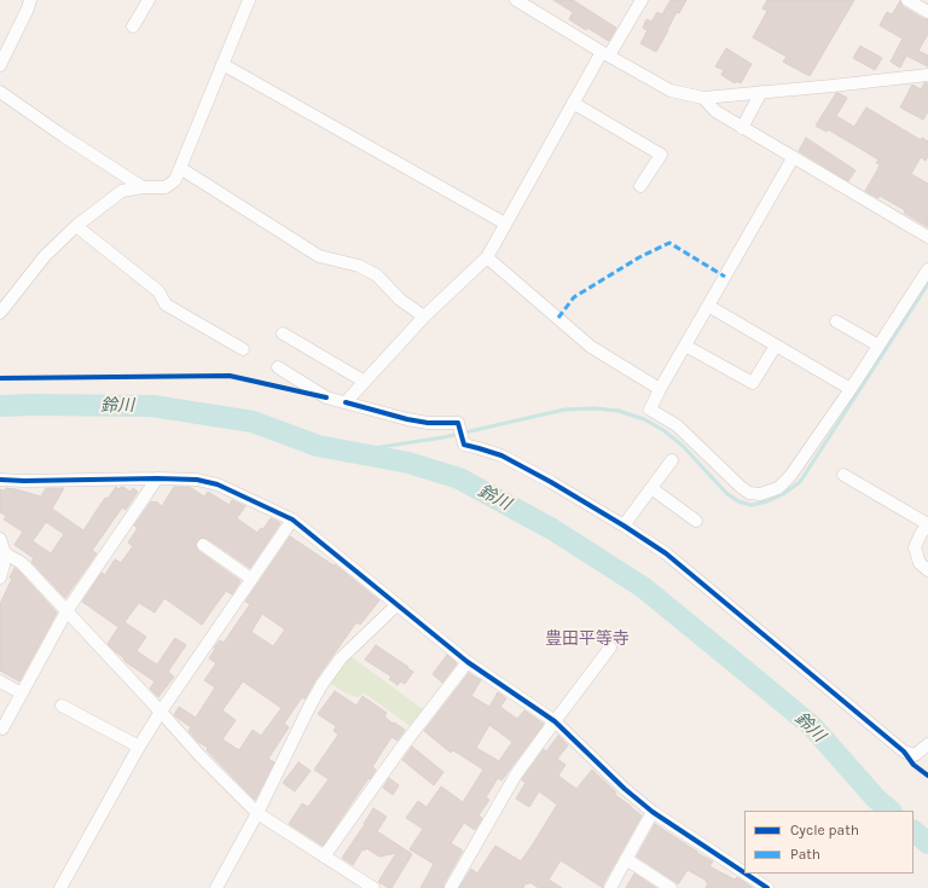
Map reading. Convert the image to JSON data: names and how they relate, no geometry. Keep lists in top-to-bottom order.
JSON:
{
  "districts": ["豊田平等寺"],
  "water": ["鈴川"],
  "legend": ["Cycle path", "Path"]
}
